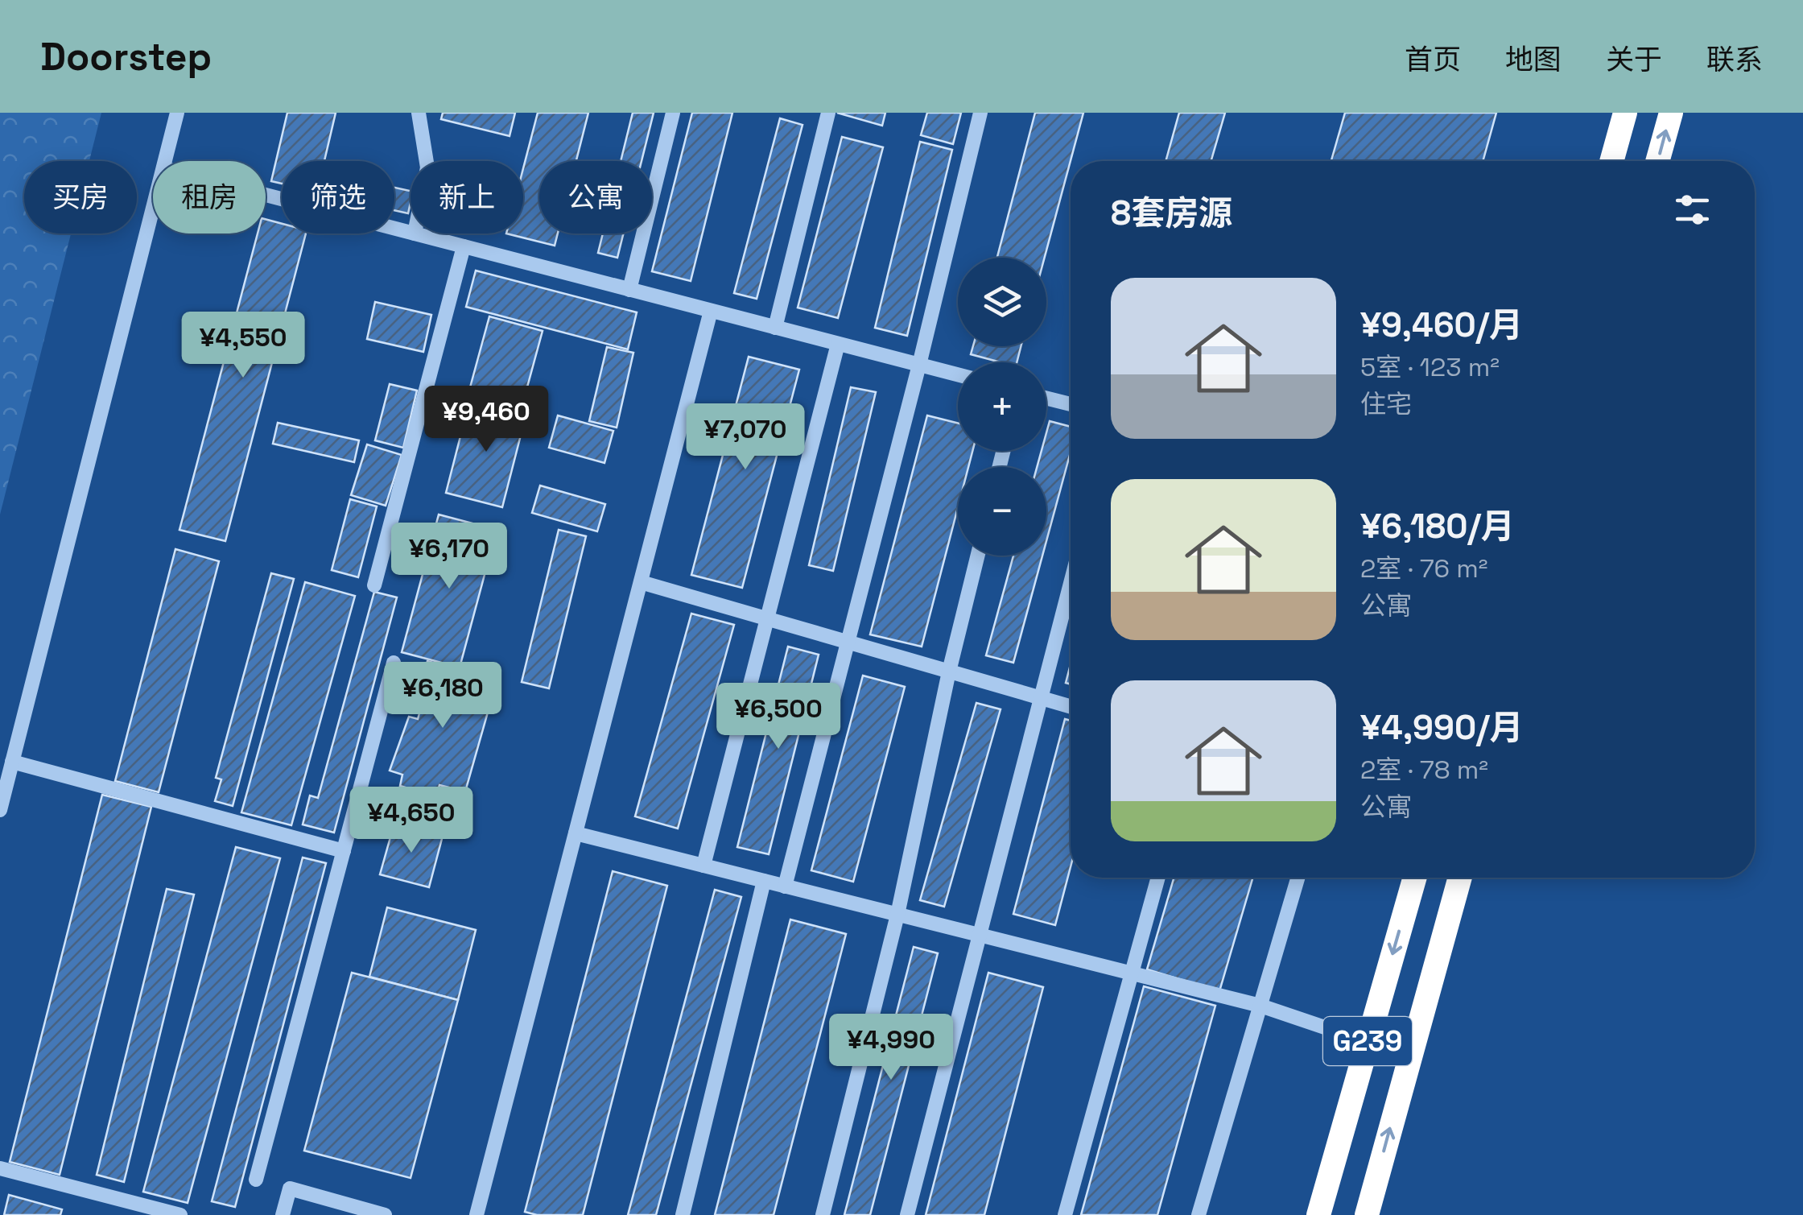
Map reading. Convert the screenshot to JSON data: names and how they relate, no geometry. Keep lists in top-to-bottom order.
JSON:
{
  "streets": {
    "highway": ["G239"]
  },
  "page": {
    "header": "Doorstep",
    "nav": [
      "首页",
      "地图",
      "关于",
      "联系"
    ],
    "chip": [
      "买房",
      "租房",
      "筛选",
      "新上",
      "公寓"
    ],
    "heading": "8套房源",
    "map_buttons": ["+", "−"],
    "list": [
      {
        "name": "¥9,460/月",
        "note": "5室 · 123 m² · 住宅"
      },
      {
        "name": "¥6,180/月",
        "note": "2室 · 76 m² · 公寓"
      },
      {
        "name": "¥4,990/月",
        "note": "2室 · 78 m² · 公寓"
      }
    ],
    "price": [
      "¥4,550",
      "¥9,460",
      "¥7,070",
      "¥6,170",
      "¥6,180",
      "¥6,500",
      "¥4,650",
      "¥4,990"
    ]
  }
}
